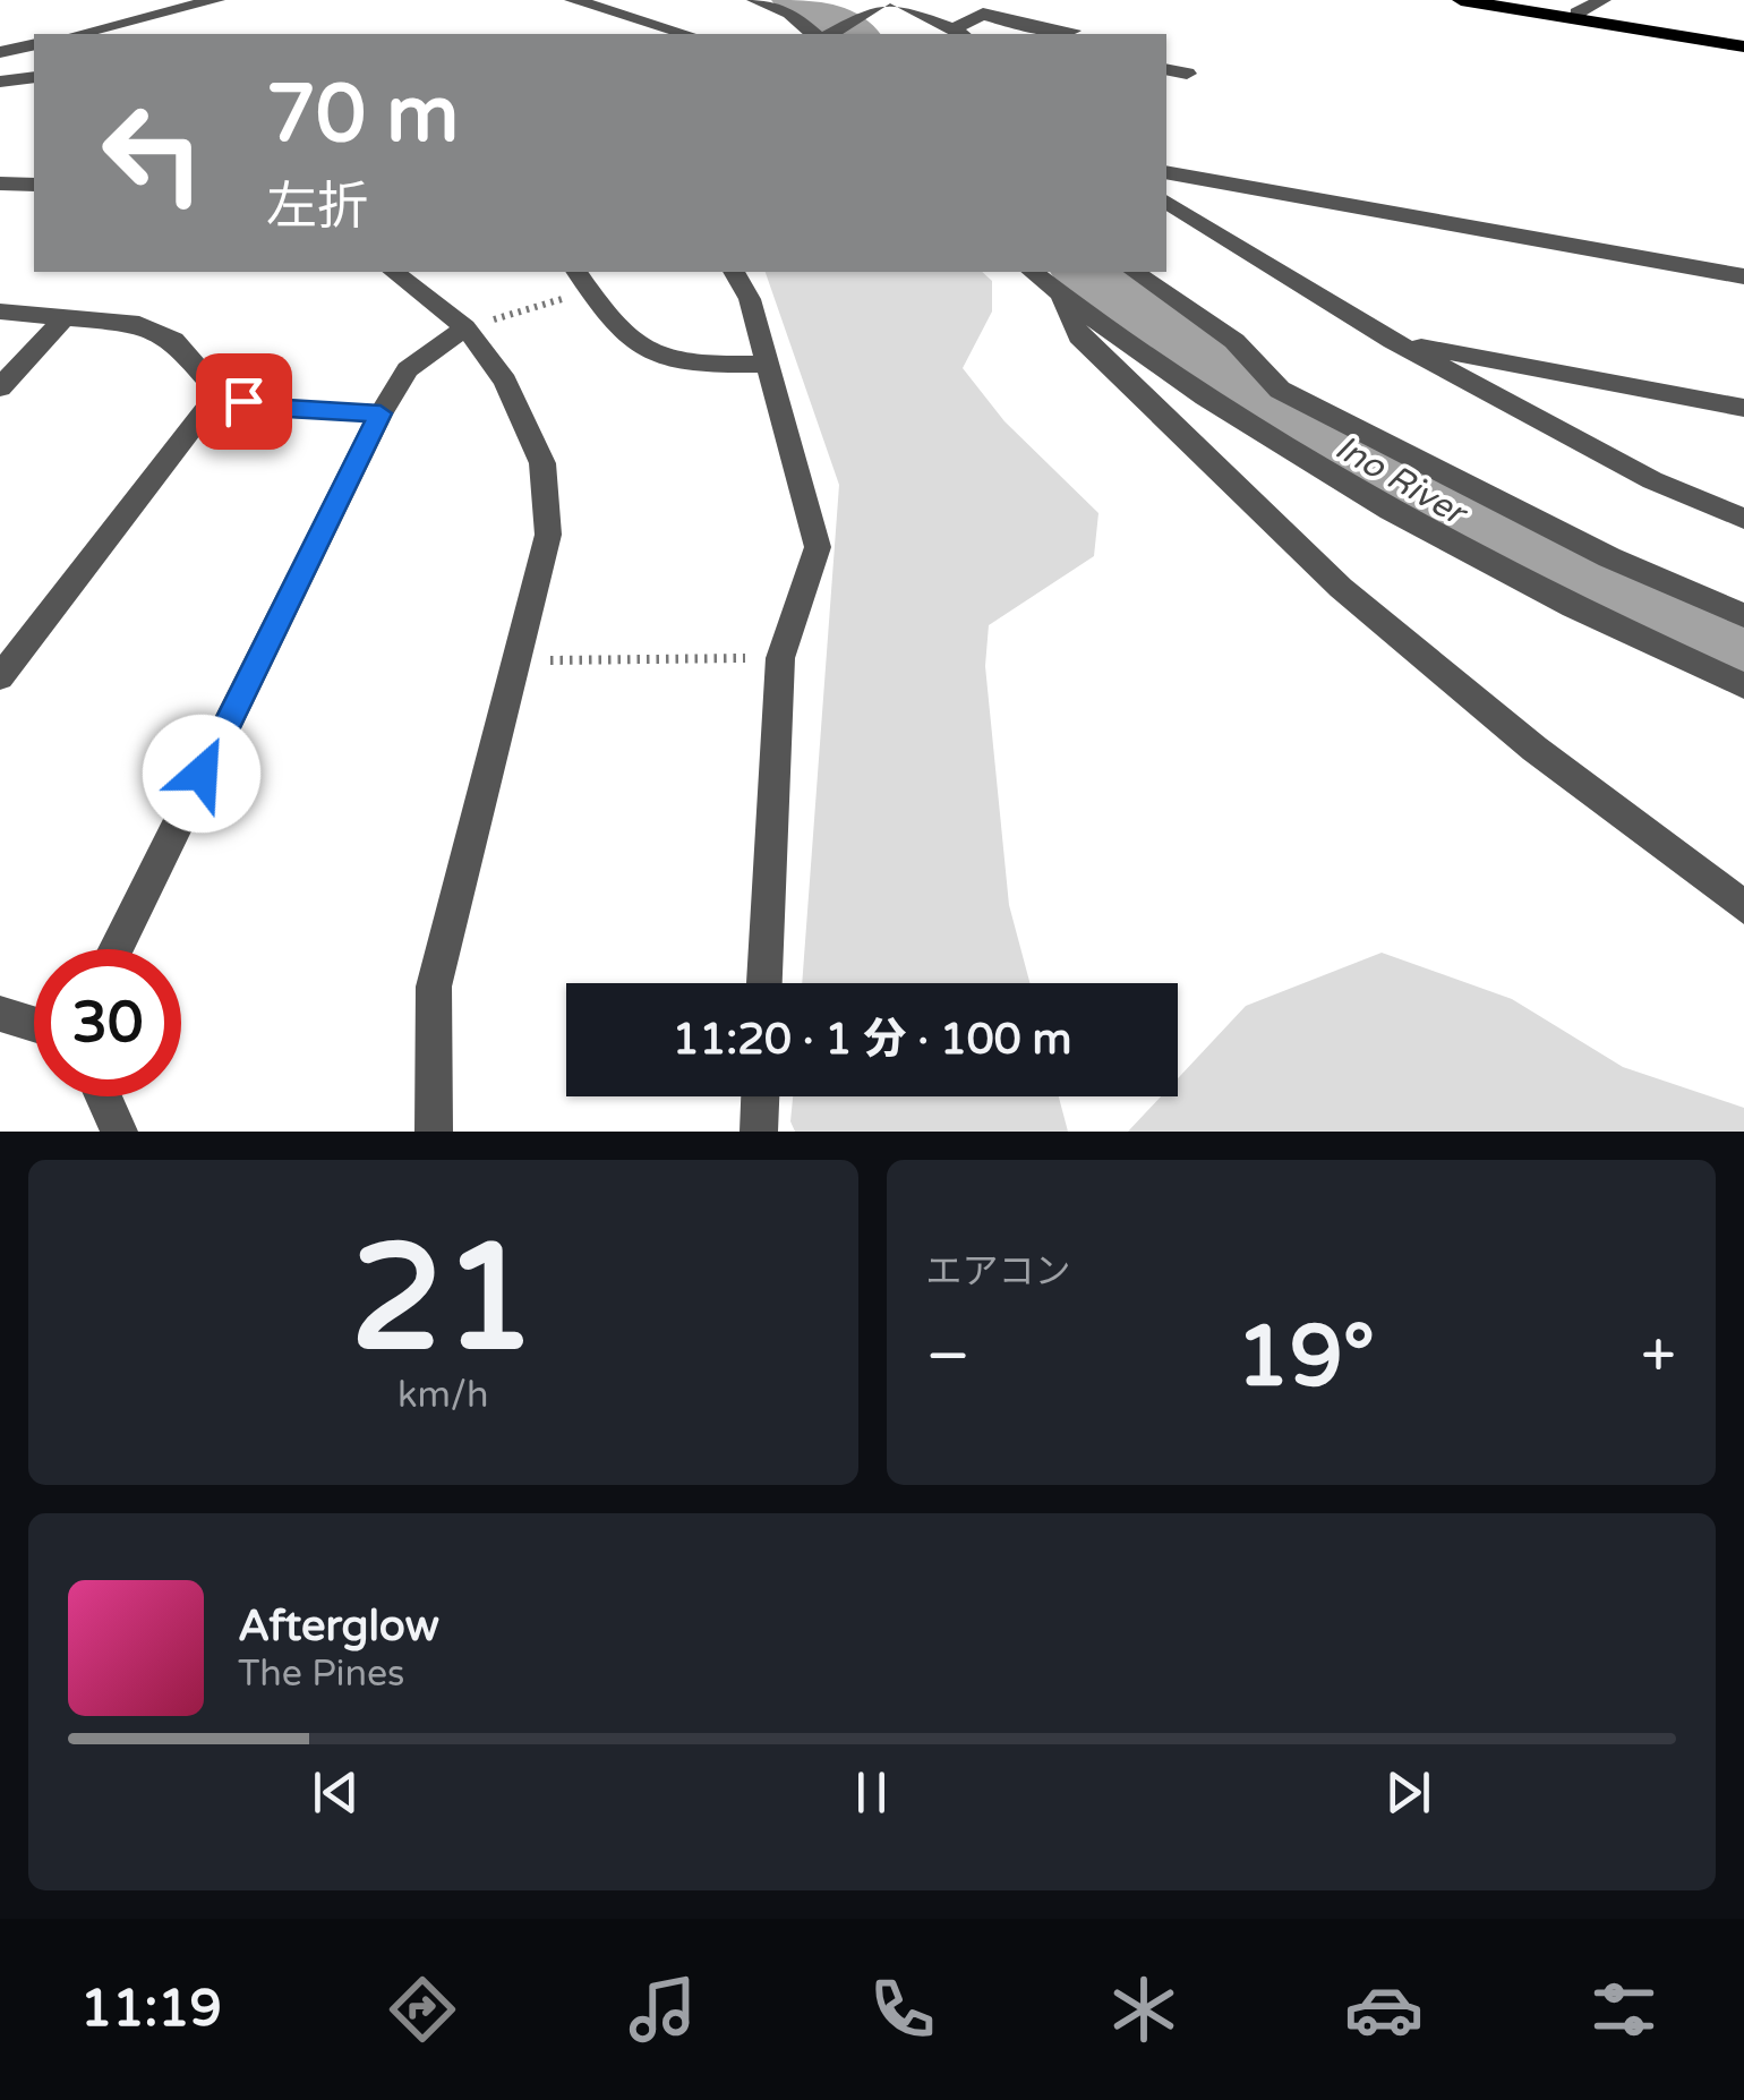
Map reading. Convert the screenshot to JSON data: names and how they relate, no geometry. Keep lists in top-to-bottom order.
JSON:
{
  "water": ["Ino River"],
  "page": {
    "turn": ["70 m", "左折"],
    "limit": "30",
    "trip": "11:20 · 1 分 · 100 m",
    "tile": [
      ["21", "km/h"],
      "エアコン"
    ],
    "heat": ["−", "19°", "+"],
    "song": ["Afterglow", "The Pines"],
    "tabs": "11:19"
  }
}
